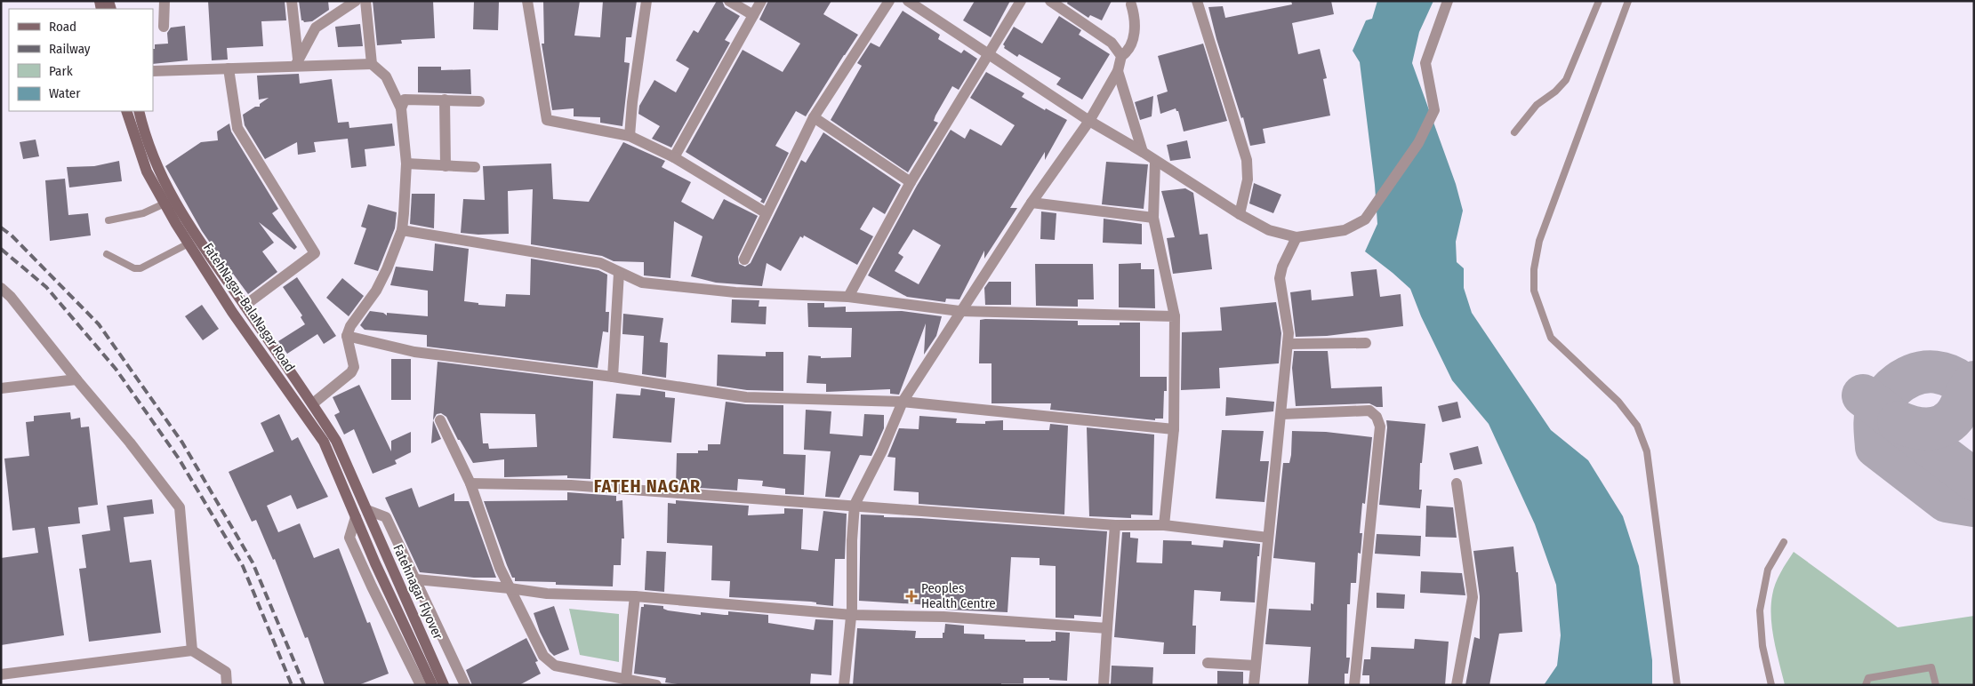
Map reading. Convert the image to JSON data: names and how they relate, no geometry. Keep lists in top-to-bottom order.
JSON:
{
  "streets": {
    "main road": ["FatehNagar-BalaNagar Road", "Fatehnagar Flyover"]
  },
  "crossings": [
    ["FatehNagar-BalaNagar Road", "Fatehnagar Flyover"]
  ],
  "districts": ["FATEH NAGAR"],
  "places": {
    "health": ["Peoples Health Centre"]
  },
  "legend": [
    "Road",
    "Railway",
    "Park",
    "Water"
  ]
}
